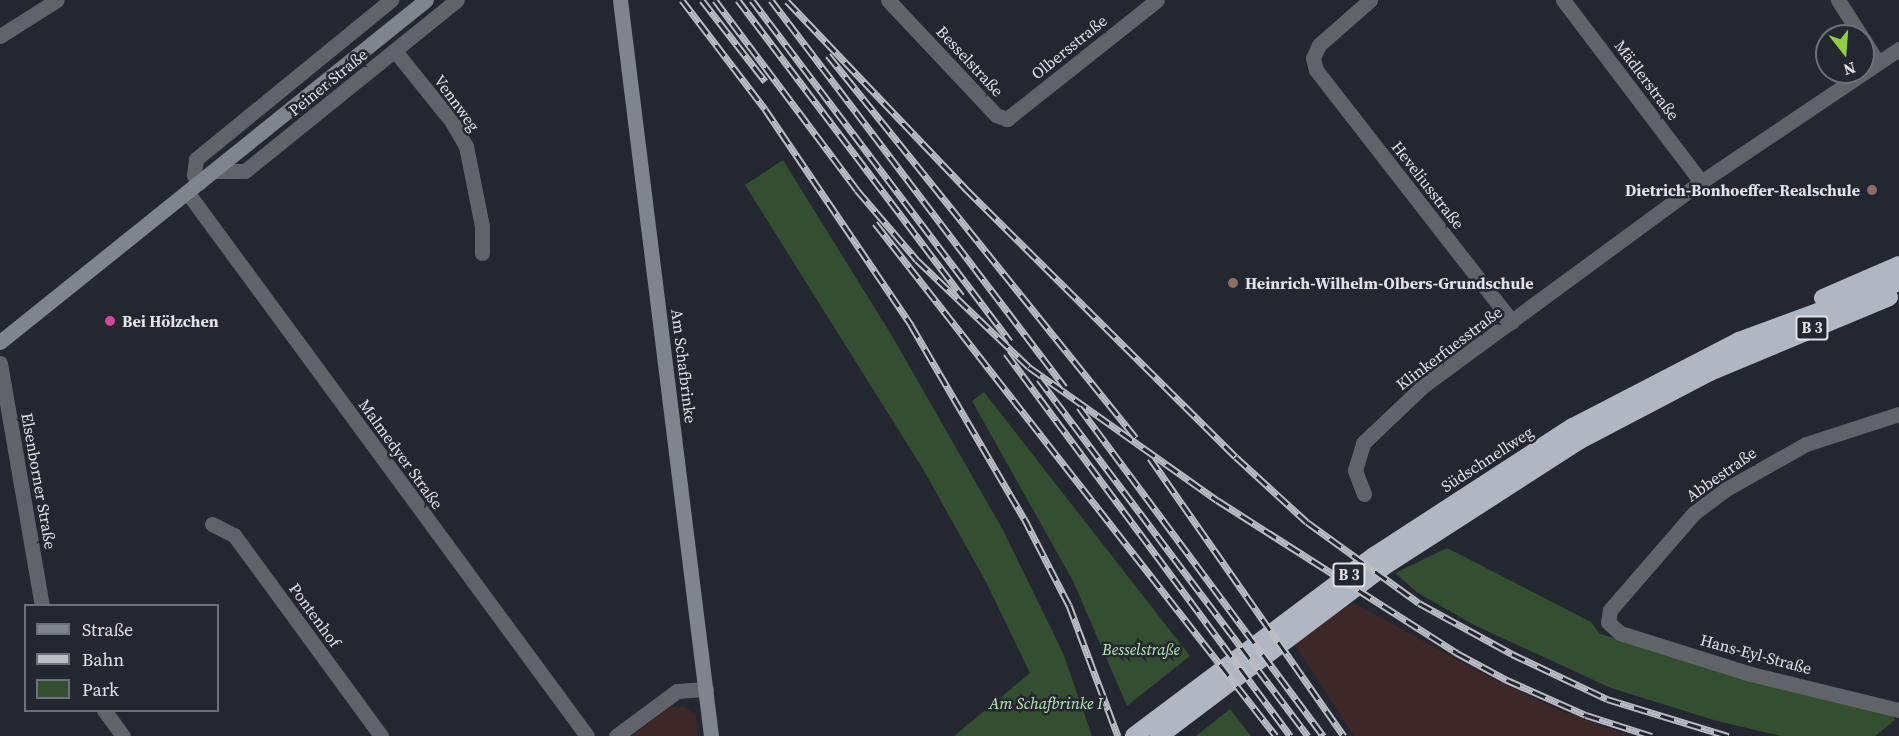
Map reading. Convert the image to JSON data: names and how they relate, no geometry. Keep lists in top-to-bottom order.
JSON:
{
  "streets": {
    "highway": ["B 3", "Südschnellweg"],
    "street": [
      "Olbersstraße",
      "Besselstraße",
      "Mädlerstraße",
      "Peiner Straße",
      "Vennweg",
      "Heveliusstraße",
      "Klinkerfuesstraße",
      "Am Schafbrinke",
      "Malmedyer Straße",
      "Abbestraße",
      "Elsenborner Straße",
      "Pontenhof",
      "Hans-Eyl-Straße"
    ]
  },
  "crossings": [
    ["Olbersstraße", "Besselstraße"],
    ["Mädlerstraße", "Klinkerfuesstraße"],
    ["Peiner Straße", "Vennweg"],
    ["Peiner Straße", "Malmedyer Straße"],
    ["Heveliusstraße", "Klinkerfuesstraße"],
    ["Abbestraße", "Hans-Eyl-Straße"]
  ],
  "parks": ["Besselstraße", "Am Schafbrinke I"],
  "places": ["Dietrich-Bonhoeffer-Realschule", "Heinrich-Wilhelm-Olbers-Grundschule", "Bei Hölzchen"],
  "legend": ["Straße", "Bahn", "Park"],
  "north": "bottom"
}
